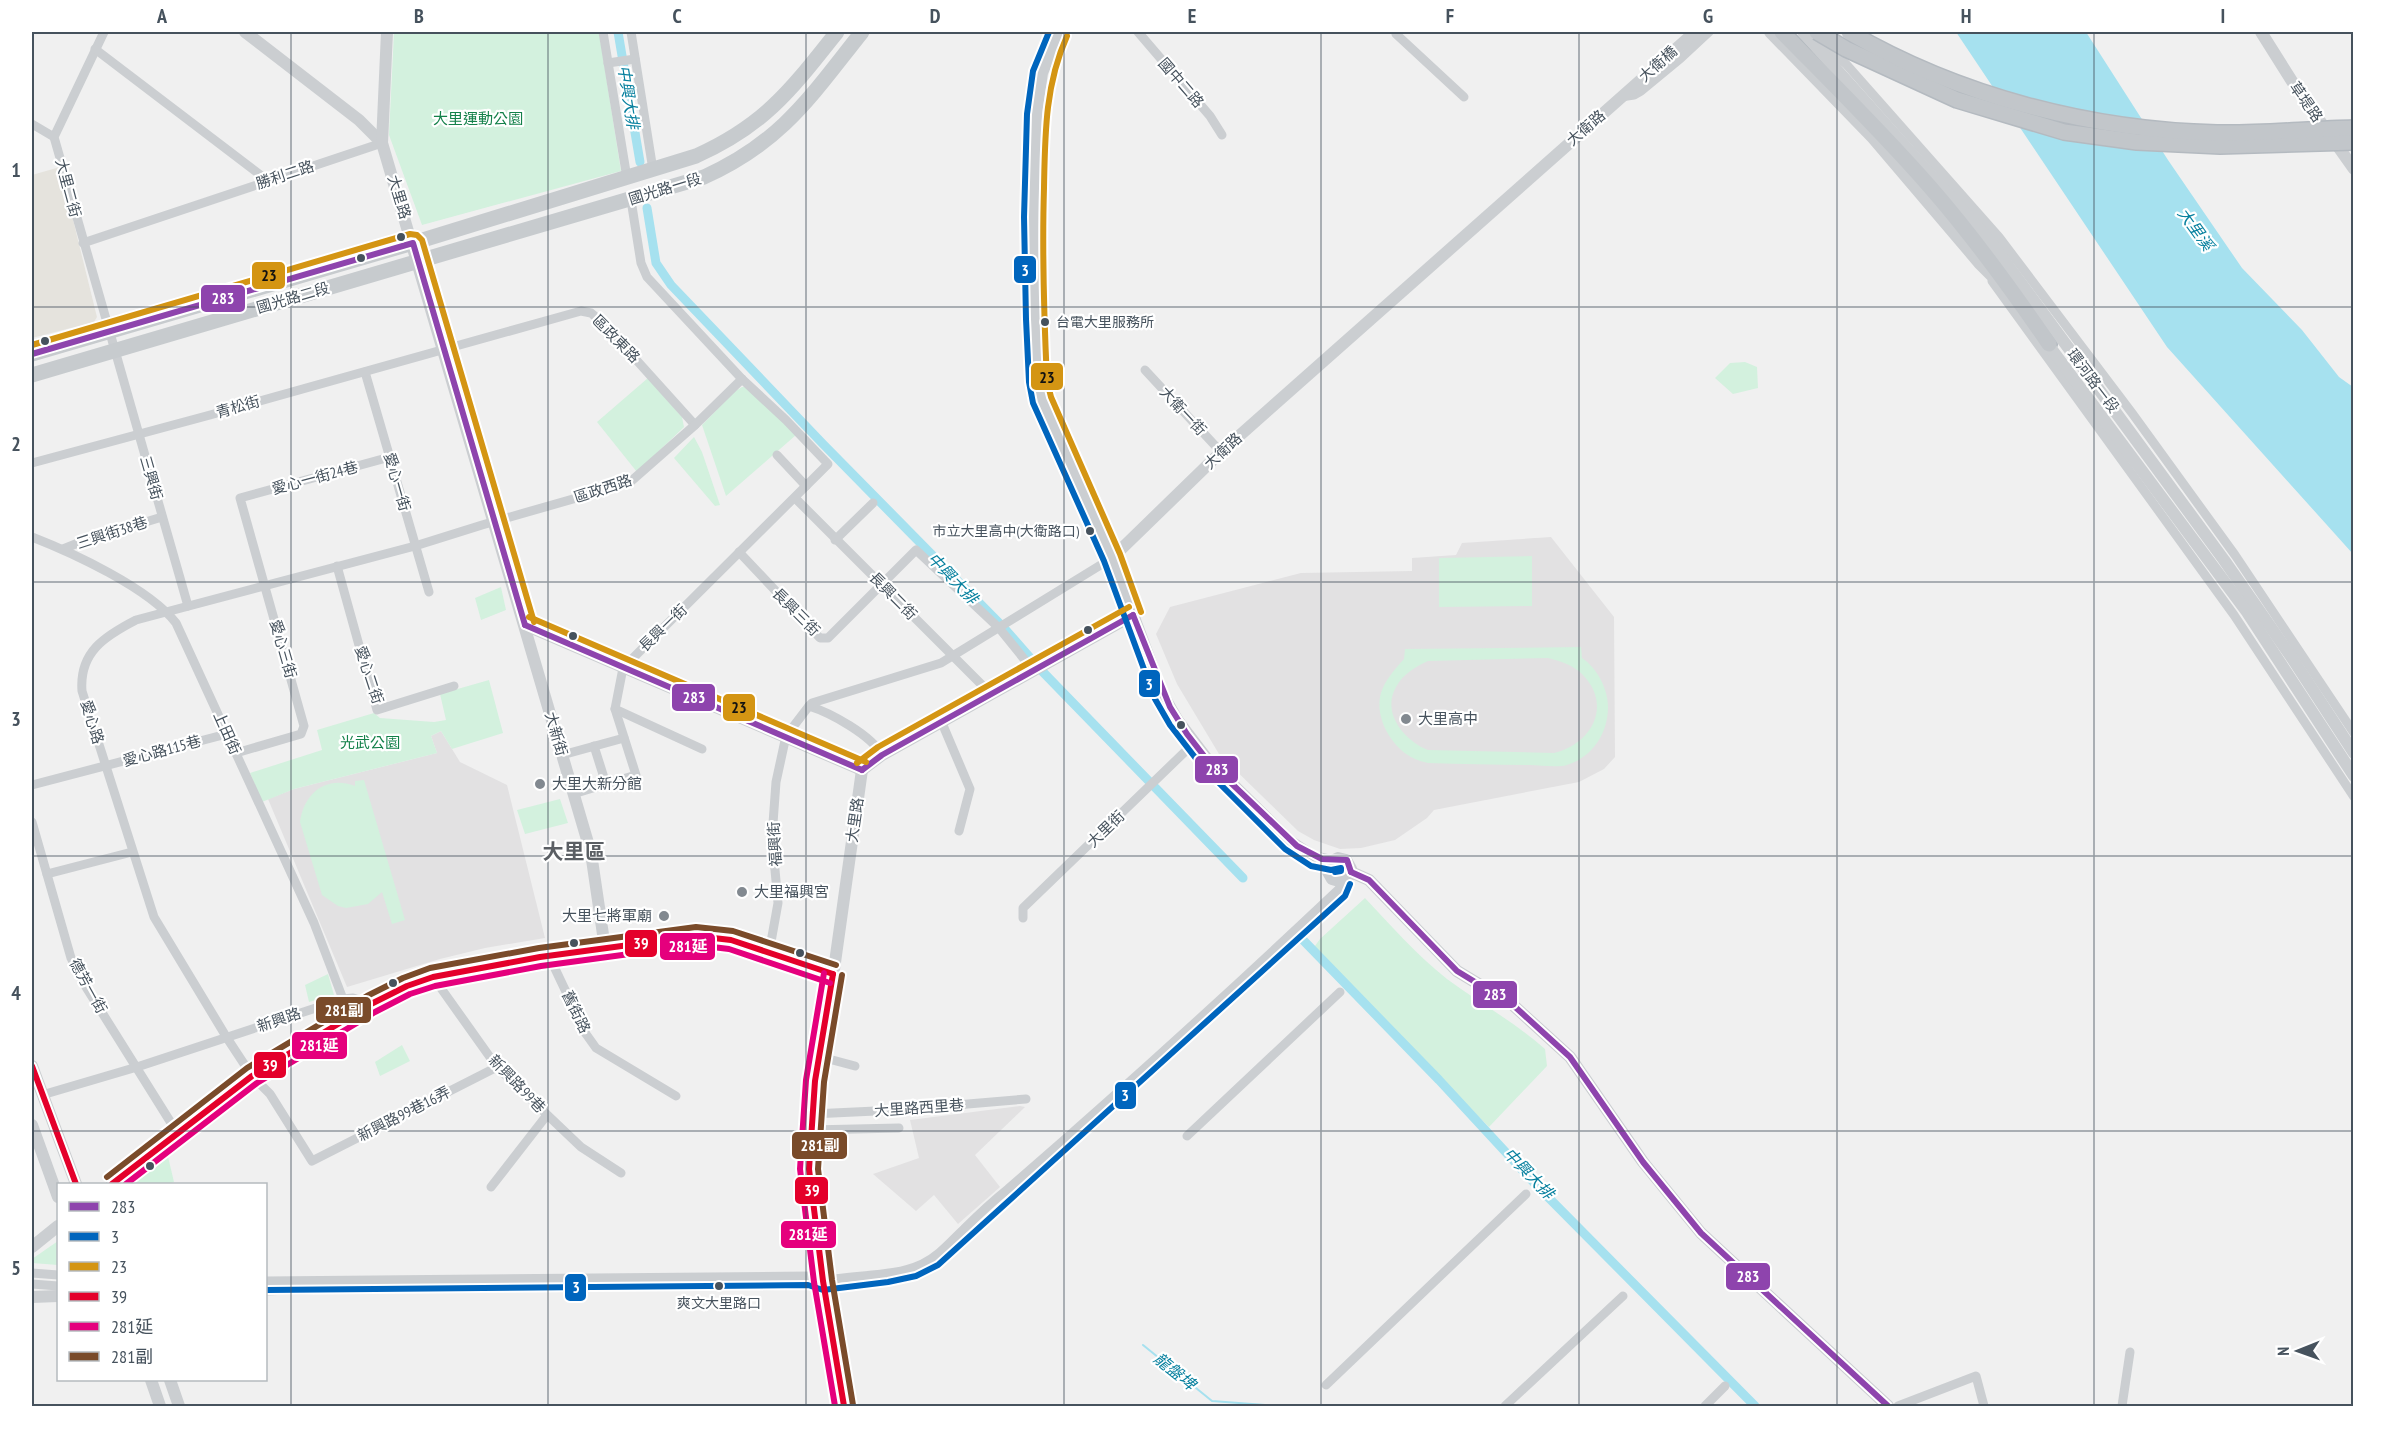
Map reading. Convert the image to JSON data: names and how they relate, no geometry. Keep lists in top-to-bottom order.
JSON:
{
  "streets": {
    "main road": ["國光路一段", "國光路二段"],
    "street": [
      "大衛橋",
      "國中二路",
      "草堤路",
      "大衛路",
      "勝利二路",
      "大里二街",
      "大里路",
      "區政東路",
      "環河路一段",
      "青松街",
      "大衛一街",
      "三興街",
      "愛心一街24巷",
      "愛心一街",
      "區政西路",
      "三興街38巷",
      "長興二街",
      "長興三街",
      "長興一街",
      "愛心三街",
      "愛心二街",
      "愛心路",
      "上田街",
      "大新街",
      "愛心路115巷",
      "大里街",
      "福興街",
      "德芳一街",
      "舊街路",
      "新興路",
      "新興路99巷",
      "大里路西里巷",
      "新興路99巷16弄"
    ]
  },
  "crossings": [
    ["大衛橋", "大衛路"],
    ["大衛路", "大衛一街"],
    ["大衛路", "長興二街"],
    ["勝利二路", "大里二街"],
    ["勝利二路", "大里路"],
    ["大里二街", "國光路二段"],
    ["大里二街", "三興街"],
    ["國光路一段", "大里路"],
    ["國光路一段", "國光路二段"],
    ["大里路", "國光路二段"],
    ["大里路", "區政東路"],
    ["大里路", "青松街"],
    ["大里路", "區政西路"],
    ["大里路", "愛心路"],
    ["大里路", "大新街"],
    ["大里路", "大里路西里巷"],
    ["國光路二段", "三興街"],
    ["區政東路", "青松街"],
    ["區政東路", "區政西路"],
    ["青松街", "三興街"],
    ["青松街", "愛心一街"],
    ["三興街", "三興街38巷"],
    ["三興街", "愛心路"],
    ["愛心一街24巷", "愛心一街"],
    ["愛心一街24巷", "愛心三街"],
    ["愛心一街", "愛心路"],
    ["區政西路", "長興一街"],
    ["區政西路", "愛心路"],
    ["三興街38巷", "上田街"],
    ["長興二街", "長興三街"],
    ["長興二街", "長興一街"],
    ["長興三街", "長興一街"],
    ["愛心三街", "愛心路"],
    ["愛心三街", "上田街"],
    ["愛心二街", "愛心路"],
    ["愛心路", "上田街"],
    ["愛心路", "愛心路115巷"],
    ["愛心路", "新興路"],
    ["愛心路", "新興路99巷16弄"],
    ["上田街", "愛心路115巷"],
    ["上田街", "新興路"],
    ["德芳一街", "新興路"],
    ["新興路99巷", "新興路99巷16弄"]
  ],
  "districts": ["大里區"],
  "water": ["中興大排", "大里溪", "龍盤埤"],
  "parks": ["大里運動公園", "光武公園"],
  "places": [
    "台電大里服務所",
    "市立大里高中(大衛路口)",
    "大里高中",
    "大里大新分館",
    "大里福興宮",
    "大里七將軍廟",
    "爽文大里路口"
  ],
  "lines": [
    "transit line 3",
    "transit line 23",
    "transit line 283",
    "transit line 281副",
    "transit line 39",
    "transit line 281延"
  ],
  "legend": [
    "283",
    "3",
    "23",
    "39",
    "281延",
    "281副"
  ],
  "north": "left",
  "grid": {
    "columns": [
      "A",
      "B",
      "C",
      "D",
      "E",
      "F",
      "G",
      "H",
      "I"
    ],
    "rows": [
      "1",
      "2",
      "3",
      "4",
      "5"
    ]
  }
}
